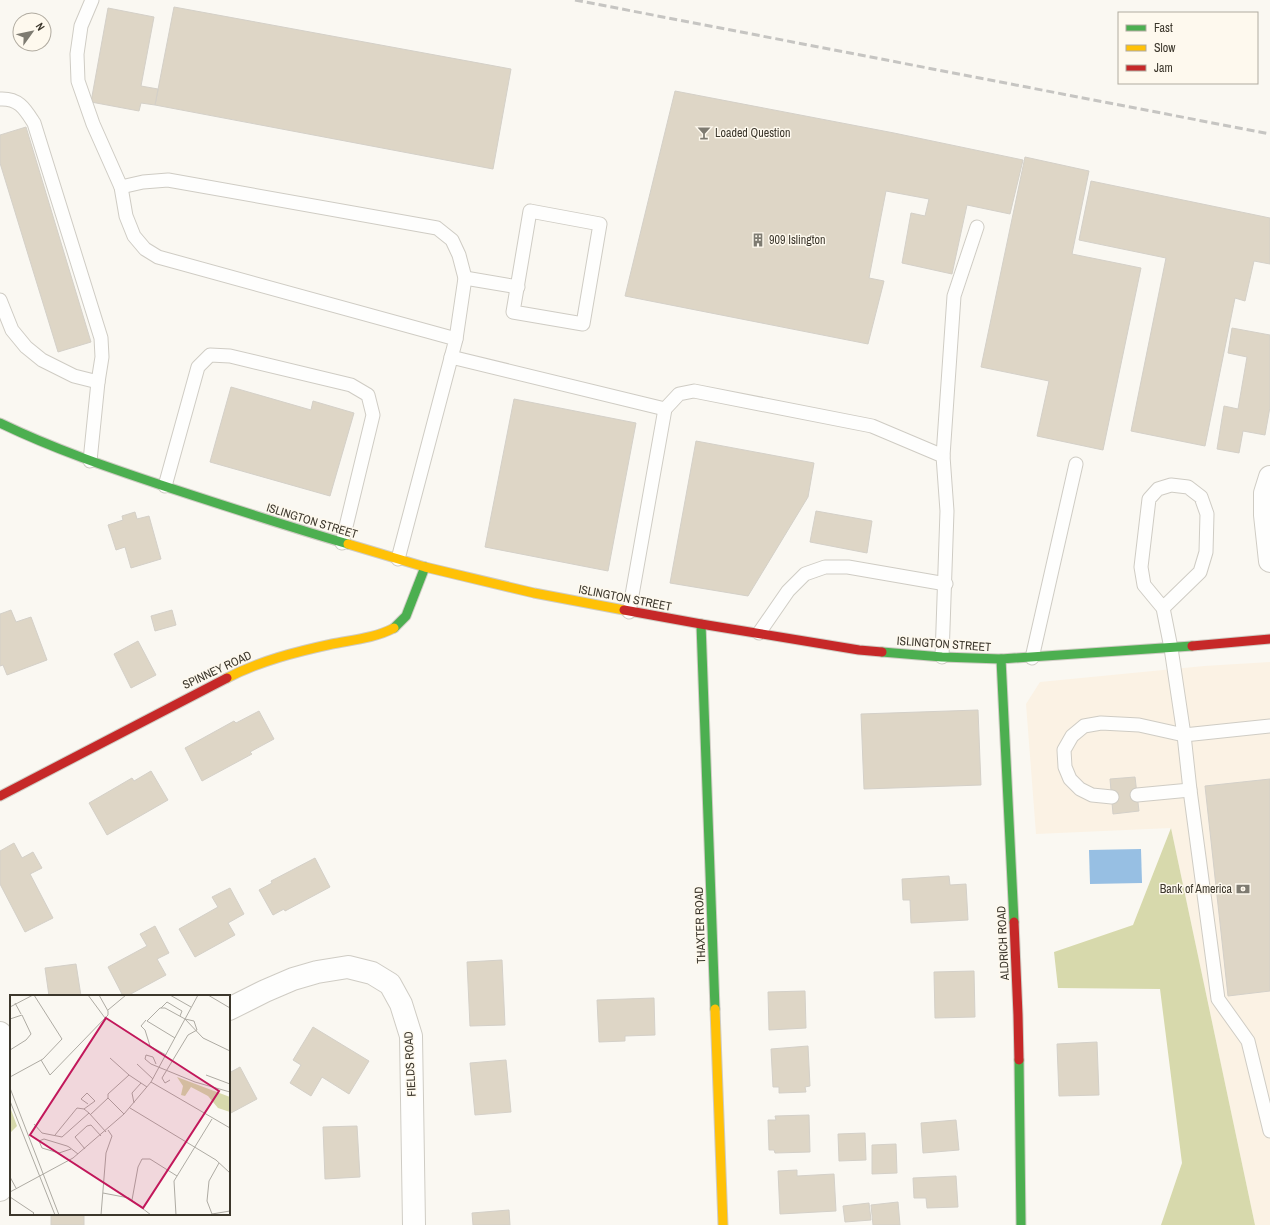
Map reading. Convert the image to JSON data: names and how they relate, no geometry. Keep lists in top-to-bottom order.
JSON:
{
  "streets": {
    "street": [
      "ISLINGTON STREET",
      "SPINNEY ROAD",
      "THAXTER ROAD",
      "ALDRICH ROAD",
      "FIELDS ROAD"
    ]
  },
  "crossings": [
    ["ISLINGTON STREET", "SPINNEY ROAD"],
    ["ISLINGTON STREET", "THAXTER ROAD"],
    ["ISLINGTON STREET", "ALDRICH ROAD"]
  ],
  "places": {
    "bar": ["Loaded Question"],
    "building": ["909 Islington"],
    "bank": ["Bank of America"]
  },
  "legend": ["Fast", "Slow", "Jam"],
  "north": "top right"
}
